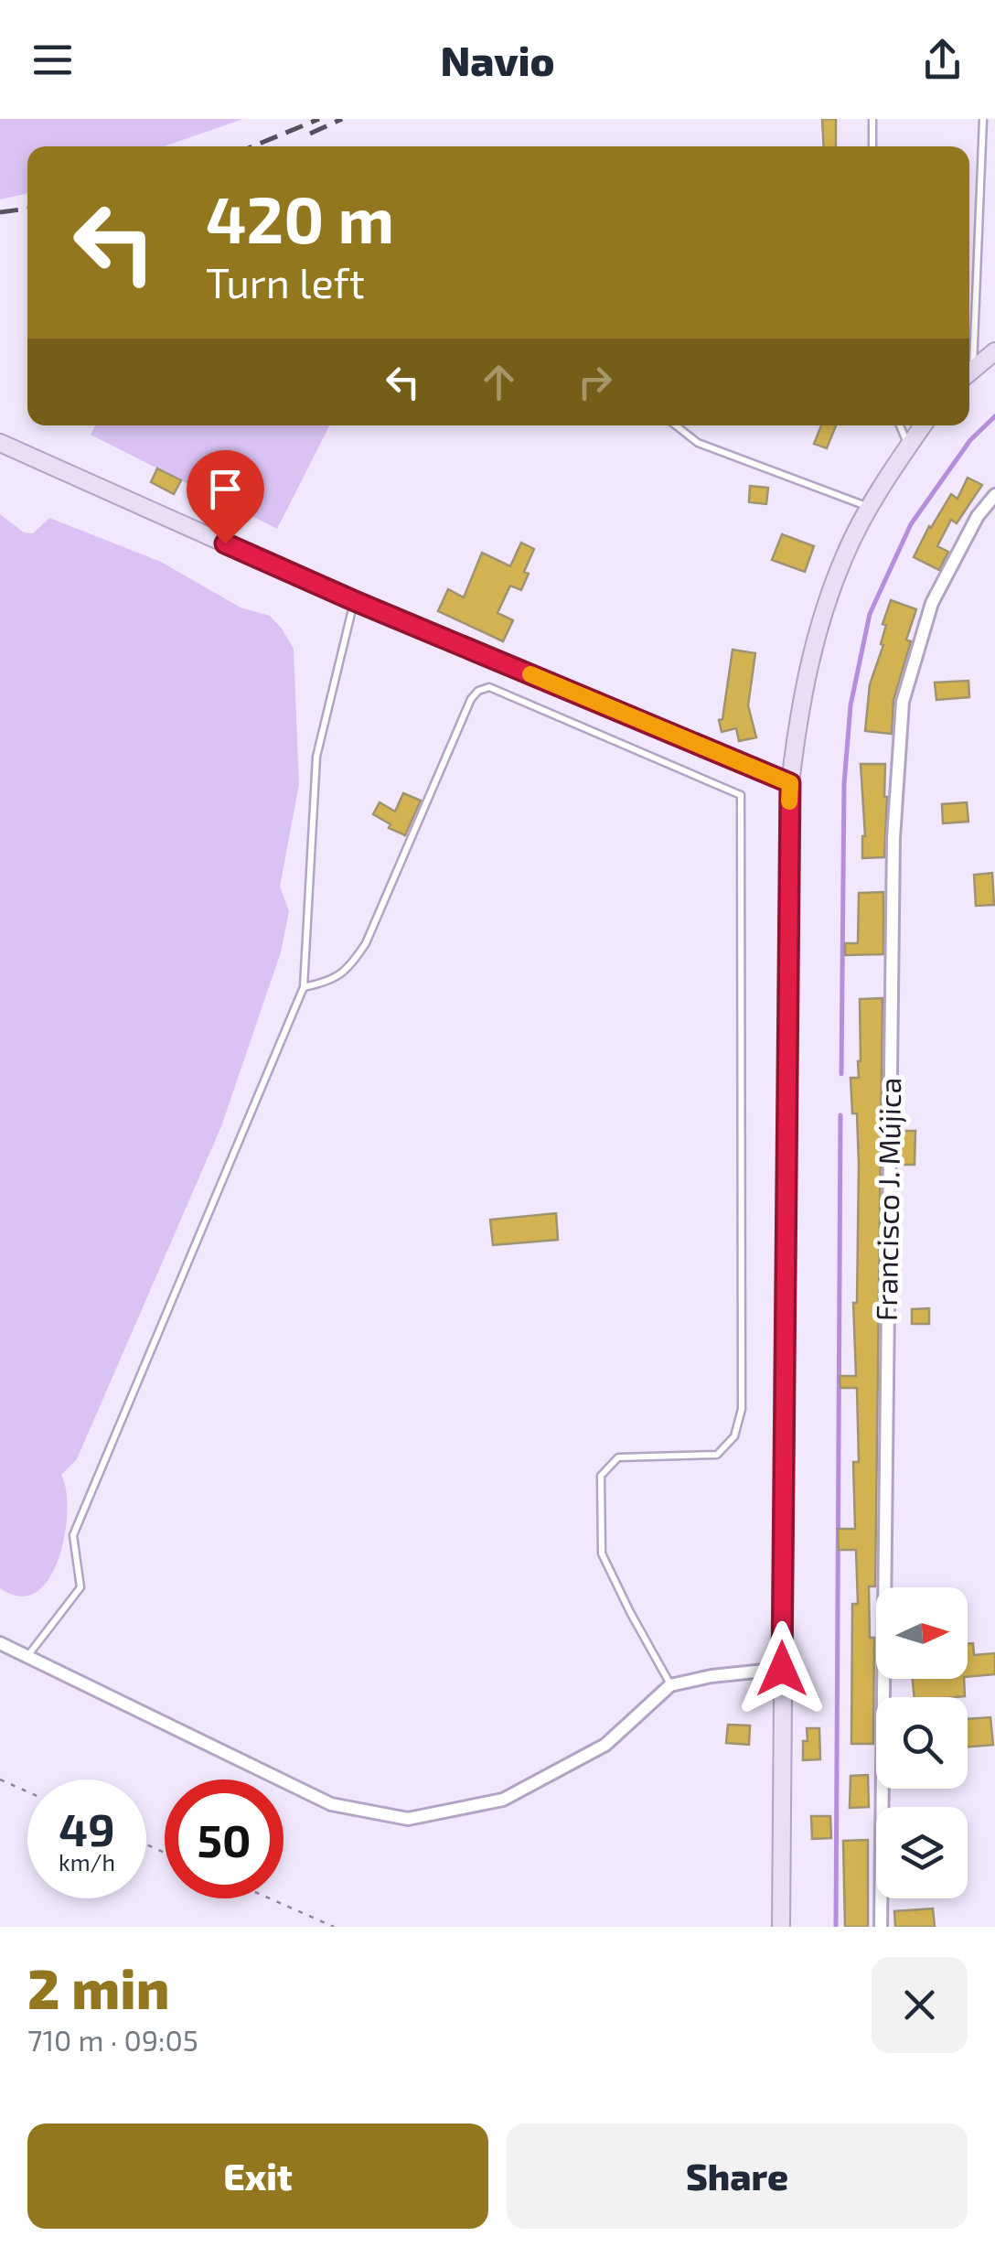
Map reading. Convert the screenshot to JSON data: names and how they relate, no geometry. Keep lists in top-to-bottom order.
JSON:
{
  "streets": {
    "street": ["Francisco J. Mújica"]
  },
  "north": "right",
  "page": {
    "header": "Navio",
    "turn": ["420 m", "Turn left"],
    "speed": "49 km/h",
    "limit": "50",
    "heading": ["2 min", "710 m · 09:05"],
    "buttons": ["Exit", "Share"]
  }
}
